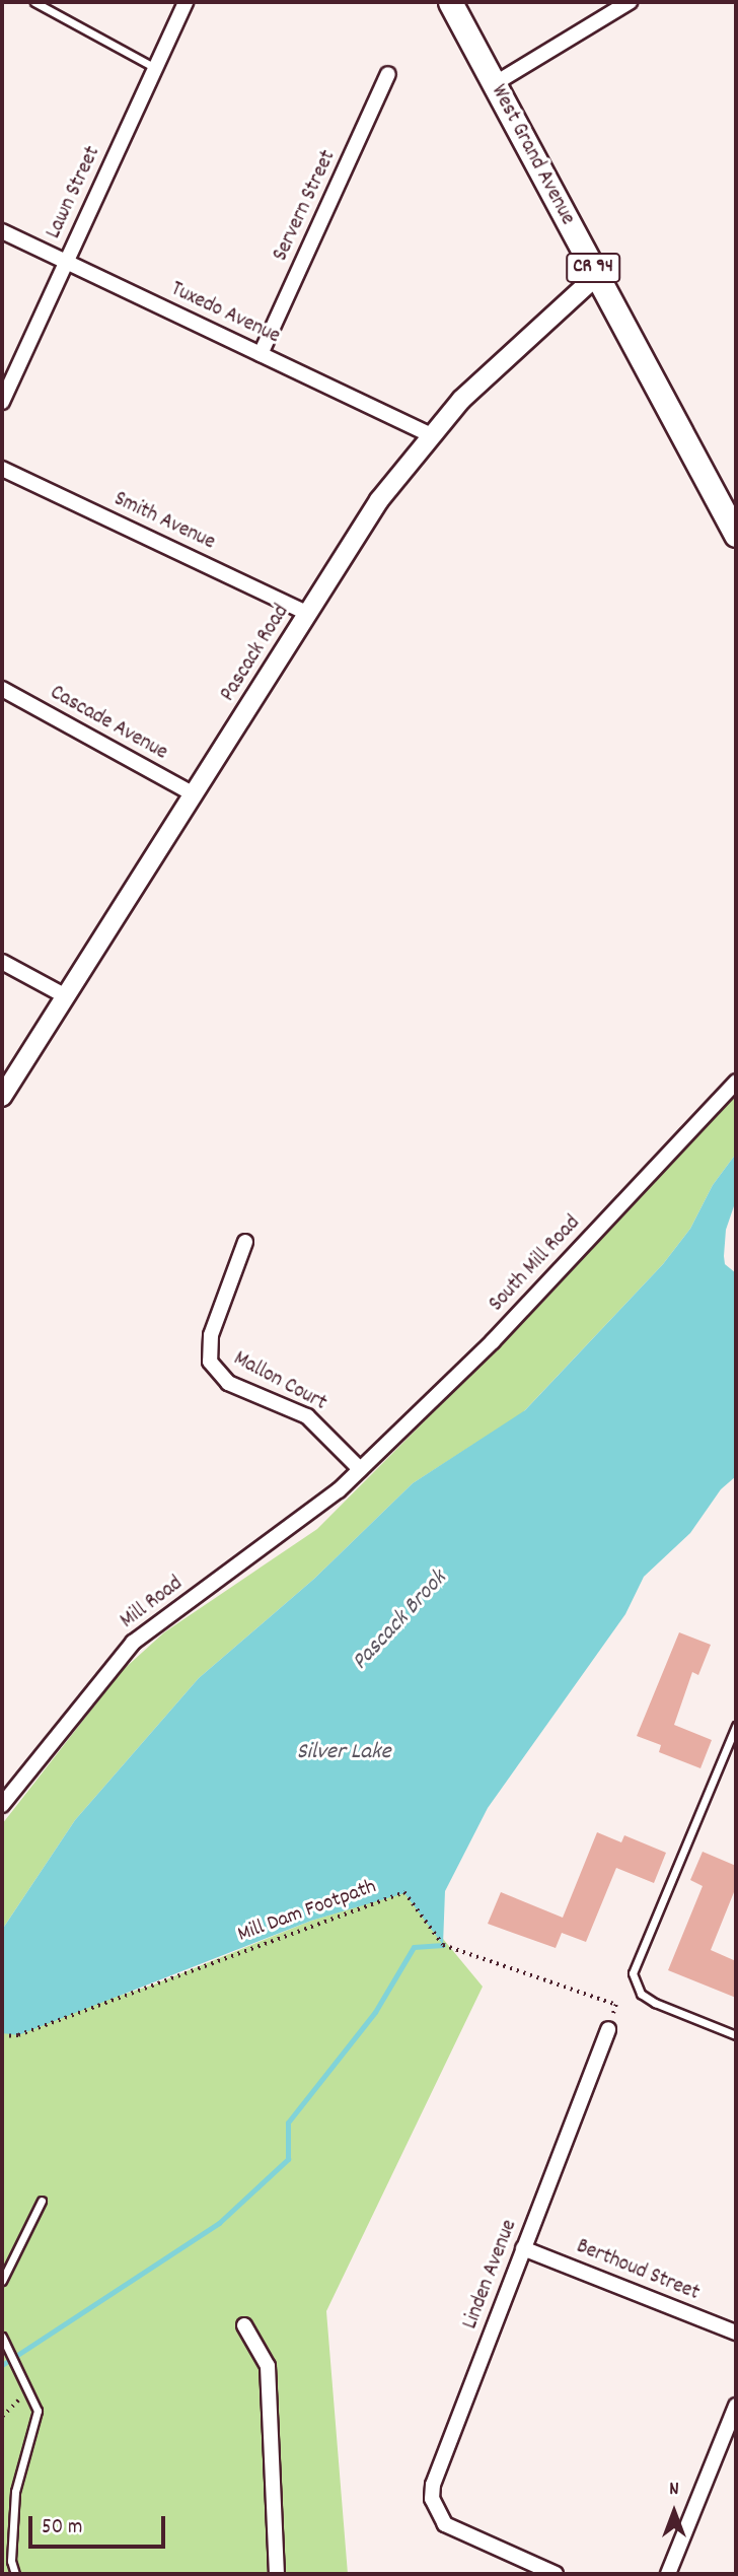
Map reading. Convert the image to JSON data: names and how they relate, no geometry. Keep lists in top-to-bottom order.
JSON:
{
  "streets": {
    "main road": ["West Grand Avenue", "CR 94"],
    "street": [
      "Lawn Street",
      "Servern Street",
      "Tuxedo Avenue",
      "Smith Avenue",
      "Pascack Road",
      "Cascade Avenue",
      "South Mill Road",
      "Mallon Court",
      "Mill Road",
      "Berthoud Street",
      "Linden Avenue"
    ],
    "path": ["Mill Dam Footpath"]
  },
  "crossings": [
    ["West Grand Avenue", "Pascack Road"],
    ["Lawn Street", "Tuxedo Avenue"],
    ["Servern Street", "Tuxedo Avenue"],
    ["Tuxedo Avenue", "Pascack Road"],
    ["Smith Avenue", "Pascack Road"],
    ["Pascack Road", "Cascade Avenue"],
    ["South Mill Road", "Mallon Court"],
    ["South Mill Road", "Mill Road"],
    ["Mallon Court", "Mill Road"],
    ["Mill Dam Footpath", "Linden Avenue"],
    ["Berthoud Street", "Linden Avenue"]
  ],
  "water": ["Pascack Brook", "Silver Lake"],
  "scale_bar": "50 m",
  "north": "top"
}
